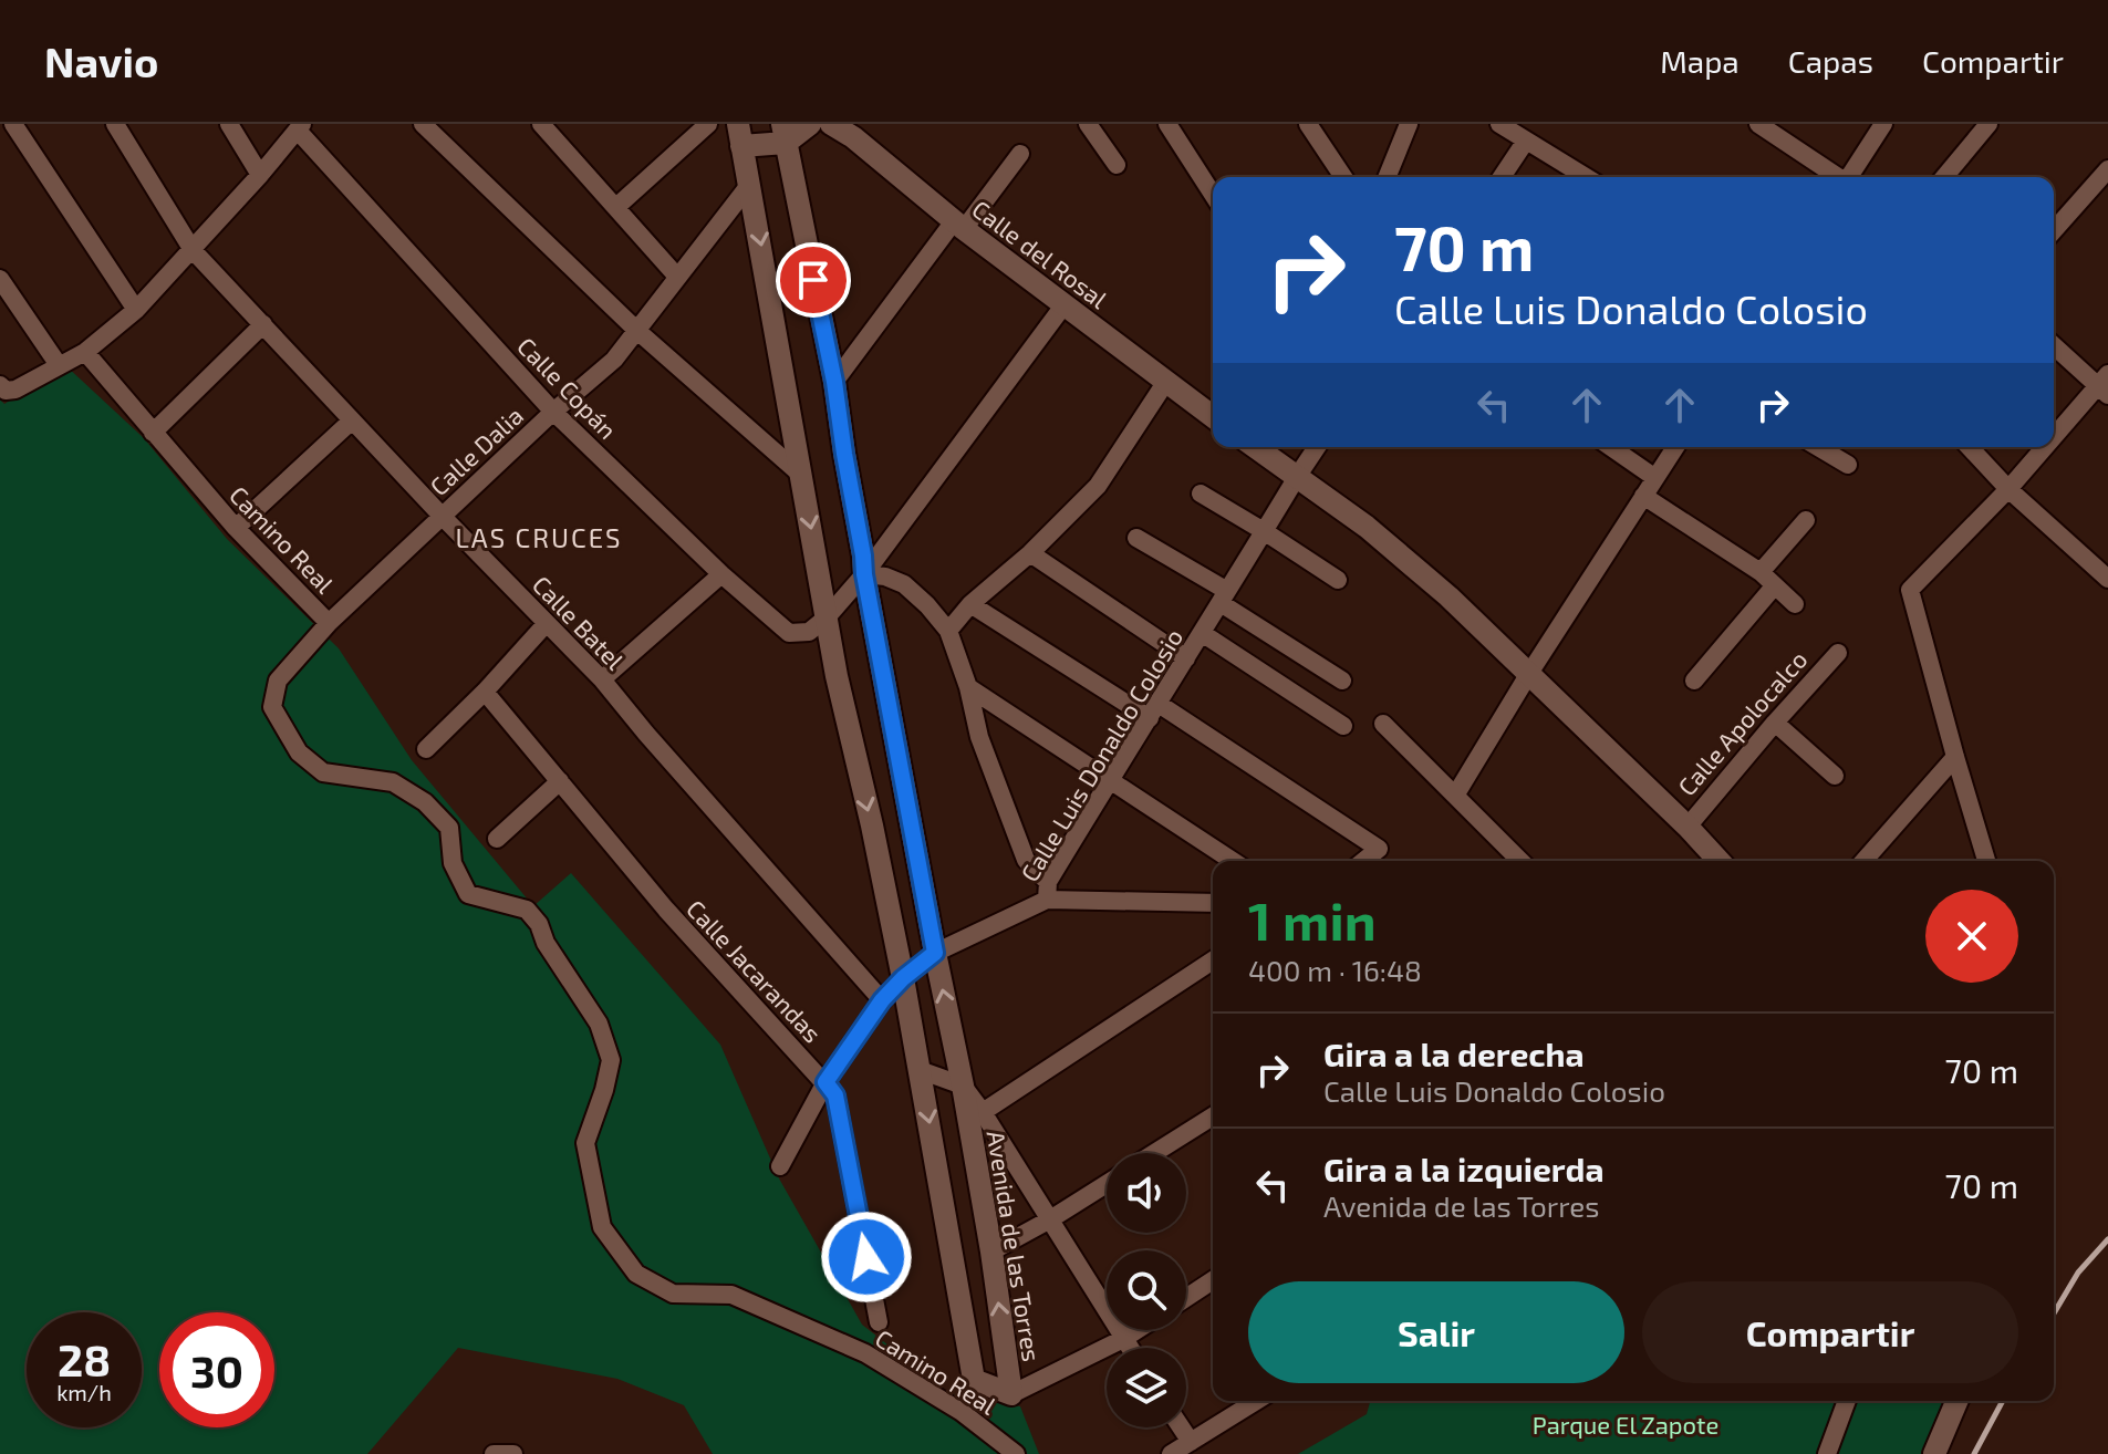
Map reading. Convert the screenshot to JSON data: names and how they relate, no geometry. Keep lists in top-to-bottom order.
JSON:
{
  "streets": {
    "street": [
      "Calle del Rosal",
      "Calle Copán",
      "Calle Dalia",
      "Camino Real",
      "Calle Batel",
      "Calle Apolocalco",
      "Calle Luis Donaldo Colosio",
      "Calle Jacarandas",
      "Avenida de las Torres"
    ]
  },
  "crossings": [
    ["Calle Copán", "Calle Dalia"],
    ["Calle Copán", "Avenida de las Torres"],
    ["Calle Dalia", "Camino Real"],
    ["Calle Dalia", "Calle Batel"],
    ["Calle Dalia", "Avenida de las Torres"],
    ["Calle Batel", "Calle Luis Donaldo Colosio"],
    ["Calle Luis Donaldo Colosio", "Calle Jacarandas"],
    ["Calle Luis Donaldo Colosio", "Avenida de las Torres"]
  ],
  "districts": ["LAS CRUCES"],
  "parks": ["Parque El Zapote"],
  "page": {
    "header": "Navio",
    "nav": ["Mapa", "Capas", "Compartir"],
    "turn": ["70 m", "Calle Luis Donaldo Colosio"],
    "heading": ["1 min", "400 m · 16:48"],
    "list": [
      {
        "name": "Gira a la derecha",
        "note": "Calle Luis Donaldo Colosio",
        "value": "70 m"
      },
      {
        "name": "Gira a la izquierda",
        "note": "Avenida de las Torres",
        "value": "70 m"
      }
    ],
    "buttons": ["Salir", "Compartir"],
    "speed": "28 km/h",
    "limit": "30"
  }
}
